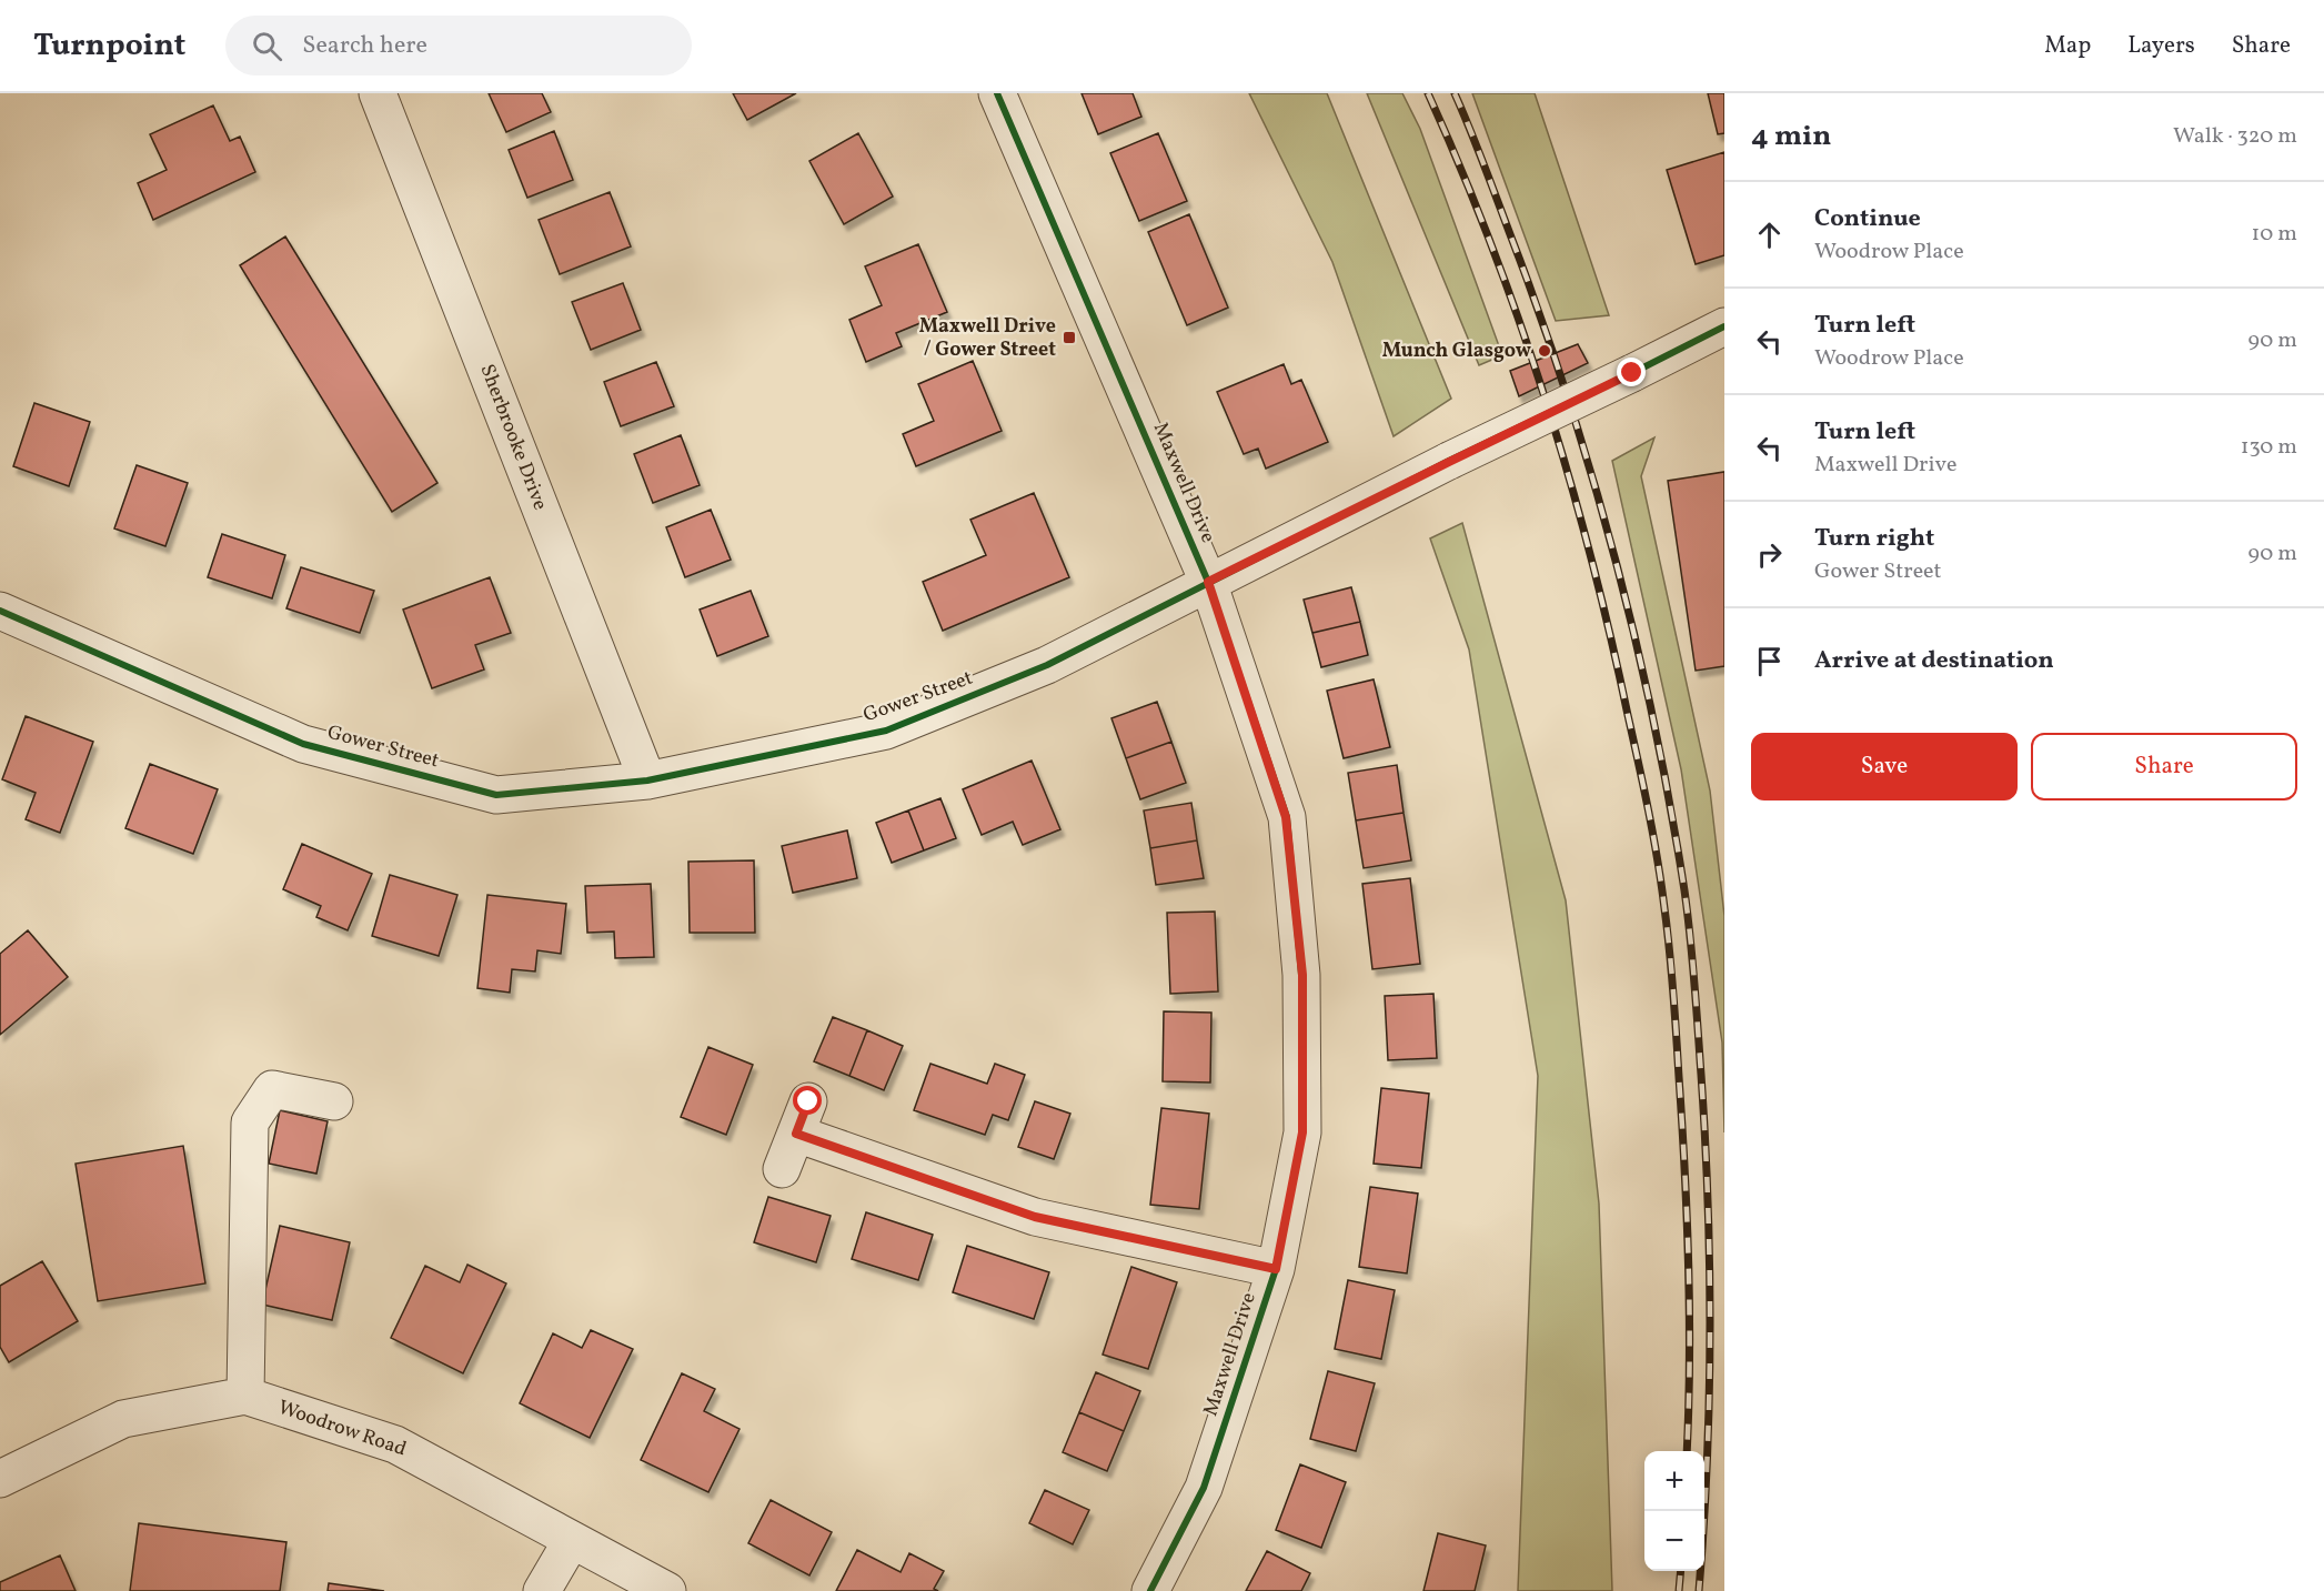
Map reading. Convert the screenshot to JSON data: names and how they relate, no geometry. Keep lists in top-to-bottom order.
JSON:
{
  "streets": {
    "street": [
      "Sherbrooke Drive",
      "Maxwell Drive",
      "Gower Street",
      "Woodrow Road"
    ]
  },
  "crossings": [
    ["Sherbrooke Drive", "Gower Street"],
    ["Maxwell Drive", "Gower Street"]
  ],
  "places": {
    "transit": ["Maxwell Drive / Gower Street"],
    "other": ["Munch Glasgow"]
  },
  "page": {
    "header": "Turnpoint",
    "search": "Search here",
    "nav": ["Map", "Layers", "Share"],
    "heading": ["4 min", "Walk · 320 m"],
    "list": [
      ["Continue", "Woodrow Place", "10 m"],
      ["Turn left", "Woodrow Place", "90 m"],
      ["Turn left", "Maxwell Drive", "130 m"],
      ["Turn right", "Gower Street", "90 m"],
      "Arrive at destination"
    ],
    "buttons": ["Save", "Share"],
    "map_buttons": ["+", "−"]
  }
}
